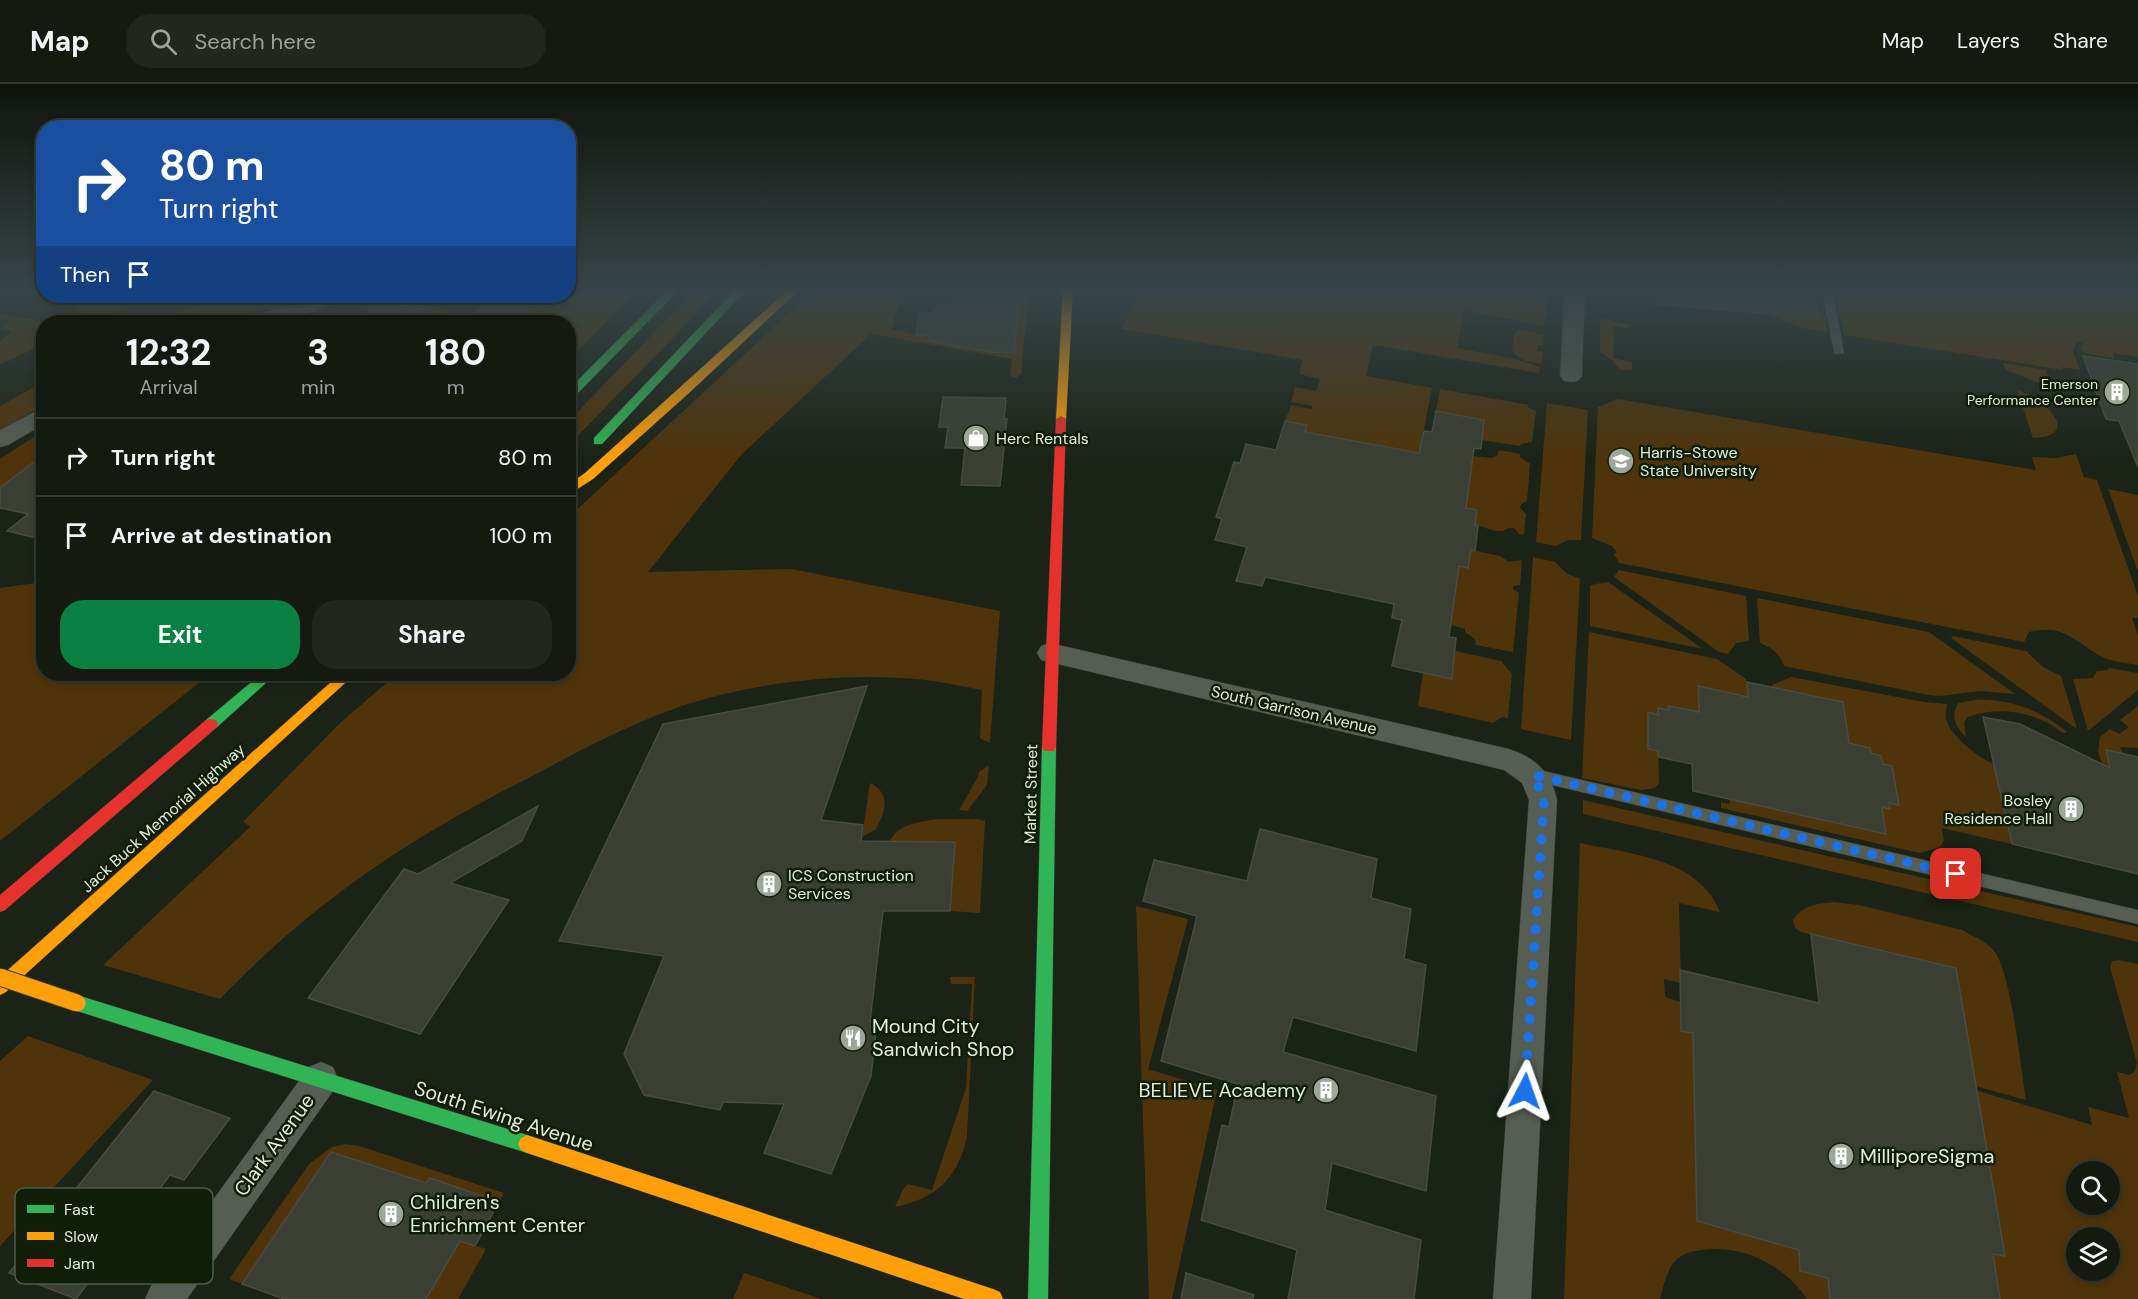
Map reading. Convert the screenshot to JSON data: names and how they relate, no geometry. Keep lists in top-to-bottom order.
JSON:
{
  "streets": {
    "main road": ["Market Street", "Jack Buck Memorial Highway", "South Ewing Avenue"],
    "street": ["South Garrison Avenue", "Clark Avenue"]
  },
  "crossings": [
    ["South Garrison Avenue", "Market Street"],
    ["South Ewing Avenue", "Clark Avenue"]
  ],
  "places": {
    "building": [
      "Emerson Performance Center",
      "Bosley Residence Hall",
      "ICS Construction Services",
      "BELIEVE Academy",
      "MilliporeSigma",
      "Children's Enrichment Center"
    ],
    "shop": ["Herc Rentals"],
    "school or university": ["Harris-Stowe State University"],
    "restaurant": ["Mound City Sandwich Shop"]
  },
  "legend": ["Fast", "Slow", "Jam"],
  "page": {
    "header": "Map",
    "search": "Search here",
    "nav": ["Map", "Layers", "Share"],
    "turn": ["80 m", "Turn right"],
    "then": "Then",
    "eta": [
      "12:32",
      "Arrival",
      "3",
      "min",
      "180",
      "m"
    ],
    "list": [
      {
        "name": "Turn right",
        "value": "80 m"
      },
      {
        "name": "Arrive at destination",
        "value": "100 m"
      }
    ],
    "buttons": ["Exit", "Share"]
  }
}
